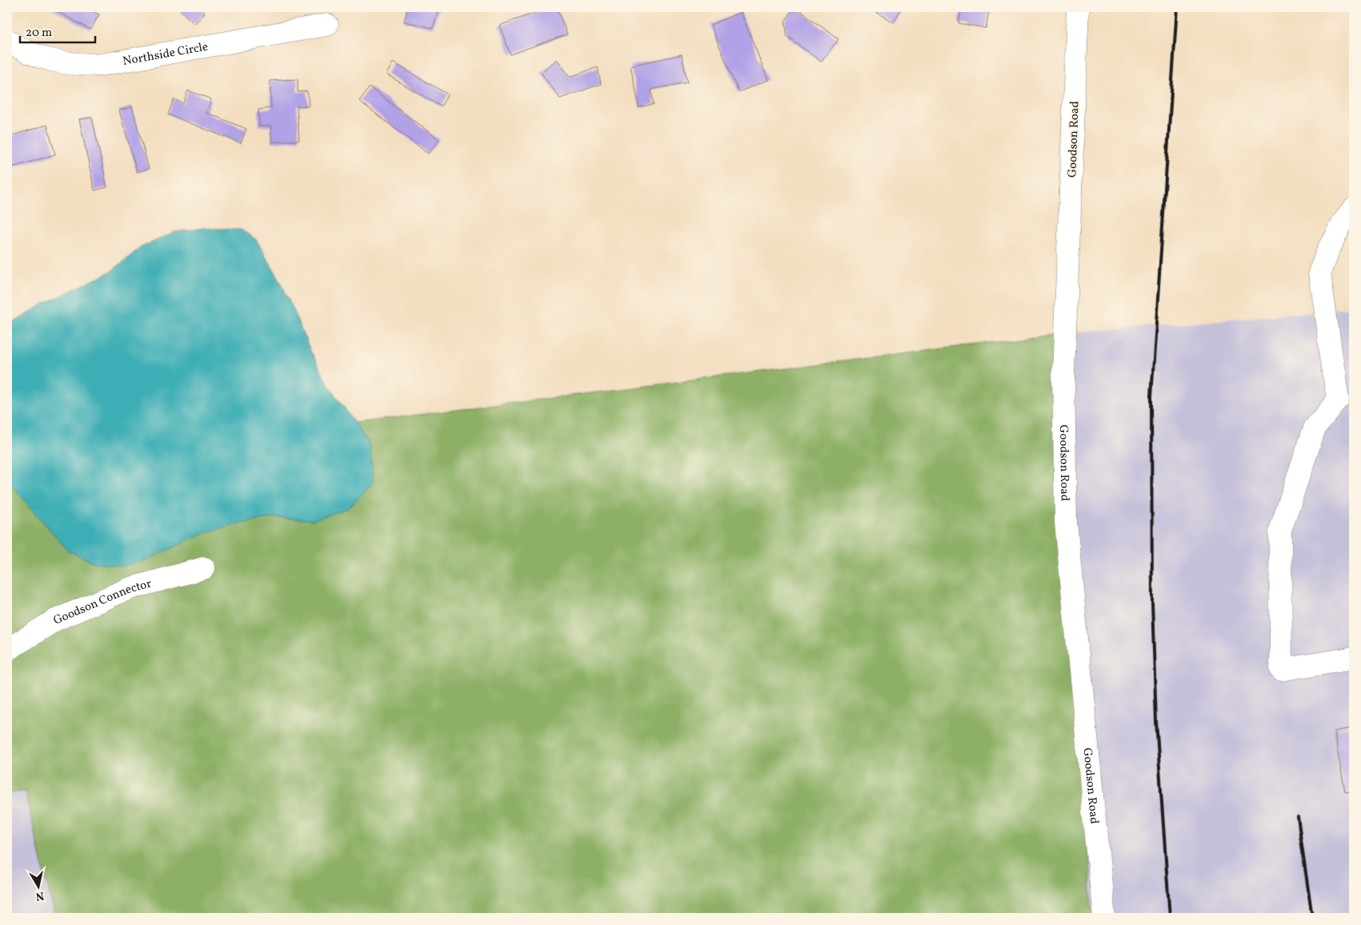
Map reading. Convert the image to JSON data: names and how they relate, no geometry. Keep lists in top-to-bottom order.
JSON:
{
  "streets": {
    "street": ["Northside Circle", "Goodson Road", "Goodson Connector"]
  },
  "scale_bar": "20 m",
  "north": "bottom"
}
